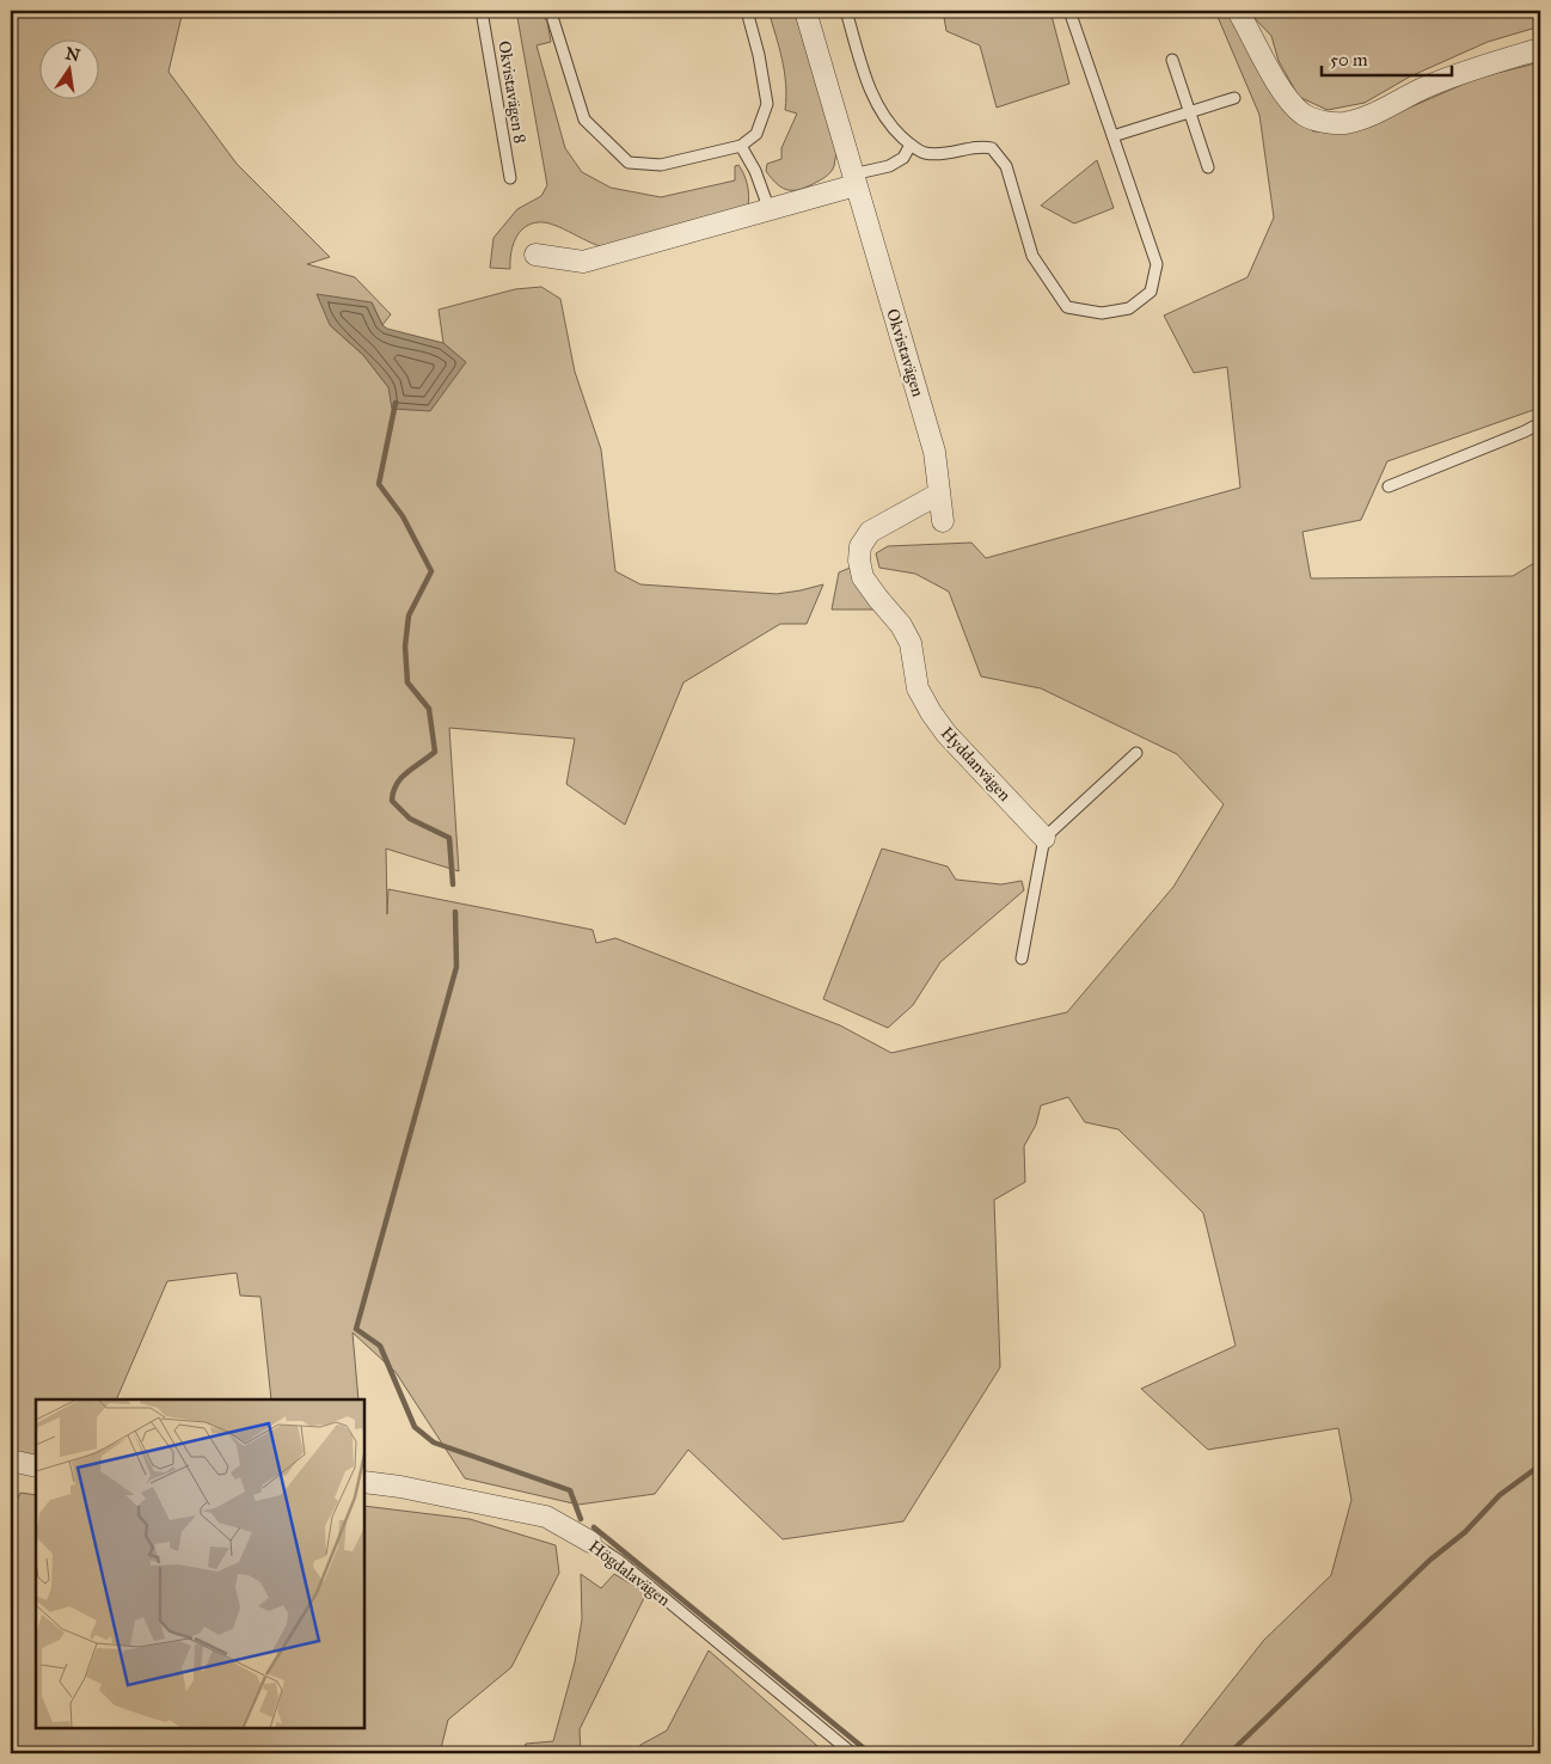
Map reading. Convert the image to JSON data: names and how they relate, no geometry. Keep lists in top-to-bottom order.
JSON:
{
  "streets": {
    "street": ["Okvistavägen", "Hyddanvägen", "Högdalavägen"],
    "lane": ["Okvistavägen 8"]
  },
  "crossings": [
    ["Okvistavägen", "Hyddanvägen"]
  ],
  "scale_bar": "50 m",
  "north": "top"
}
